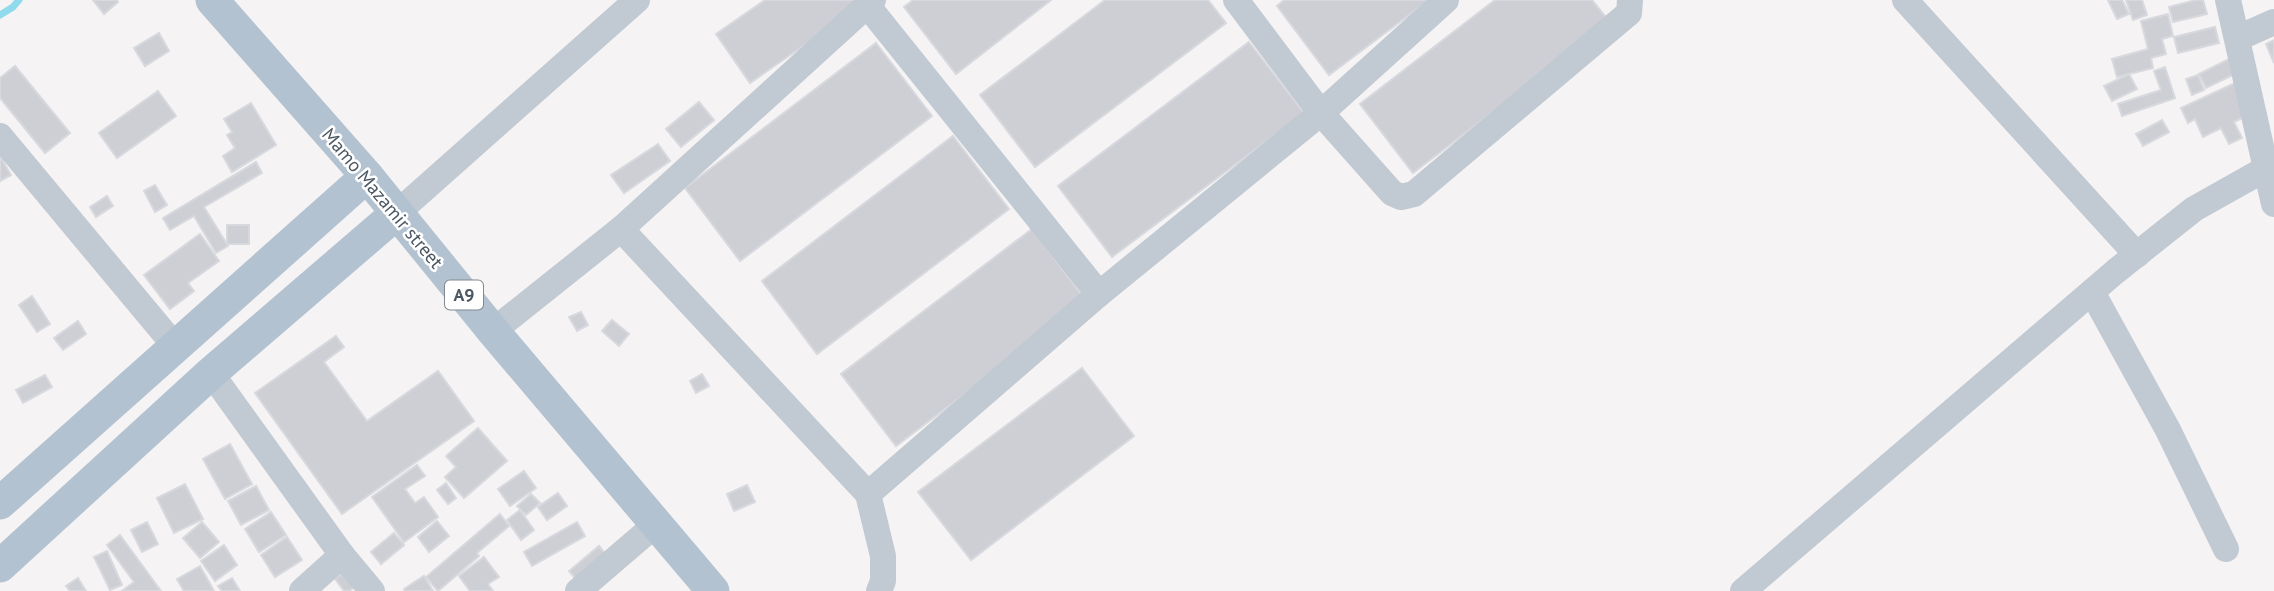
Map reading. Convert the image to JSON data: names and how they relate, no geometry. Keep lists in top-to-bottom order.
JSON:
{
  "streets": {
    "main road": ["Mamo Mazamir street", "A9"]
  }
}
